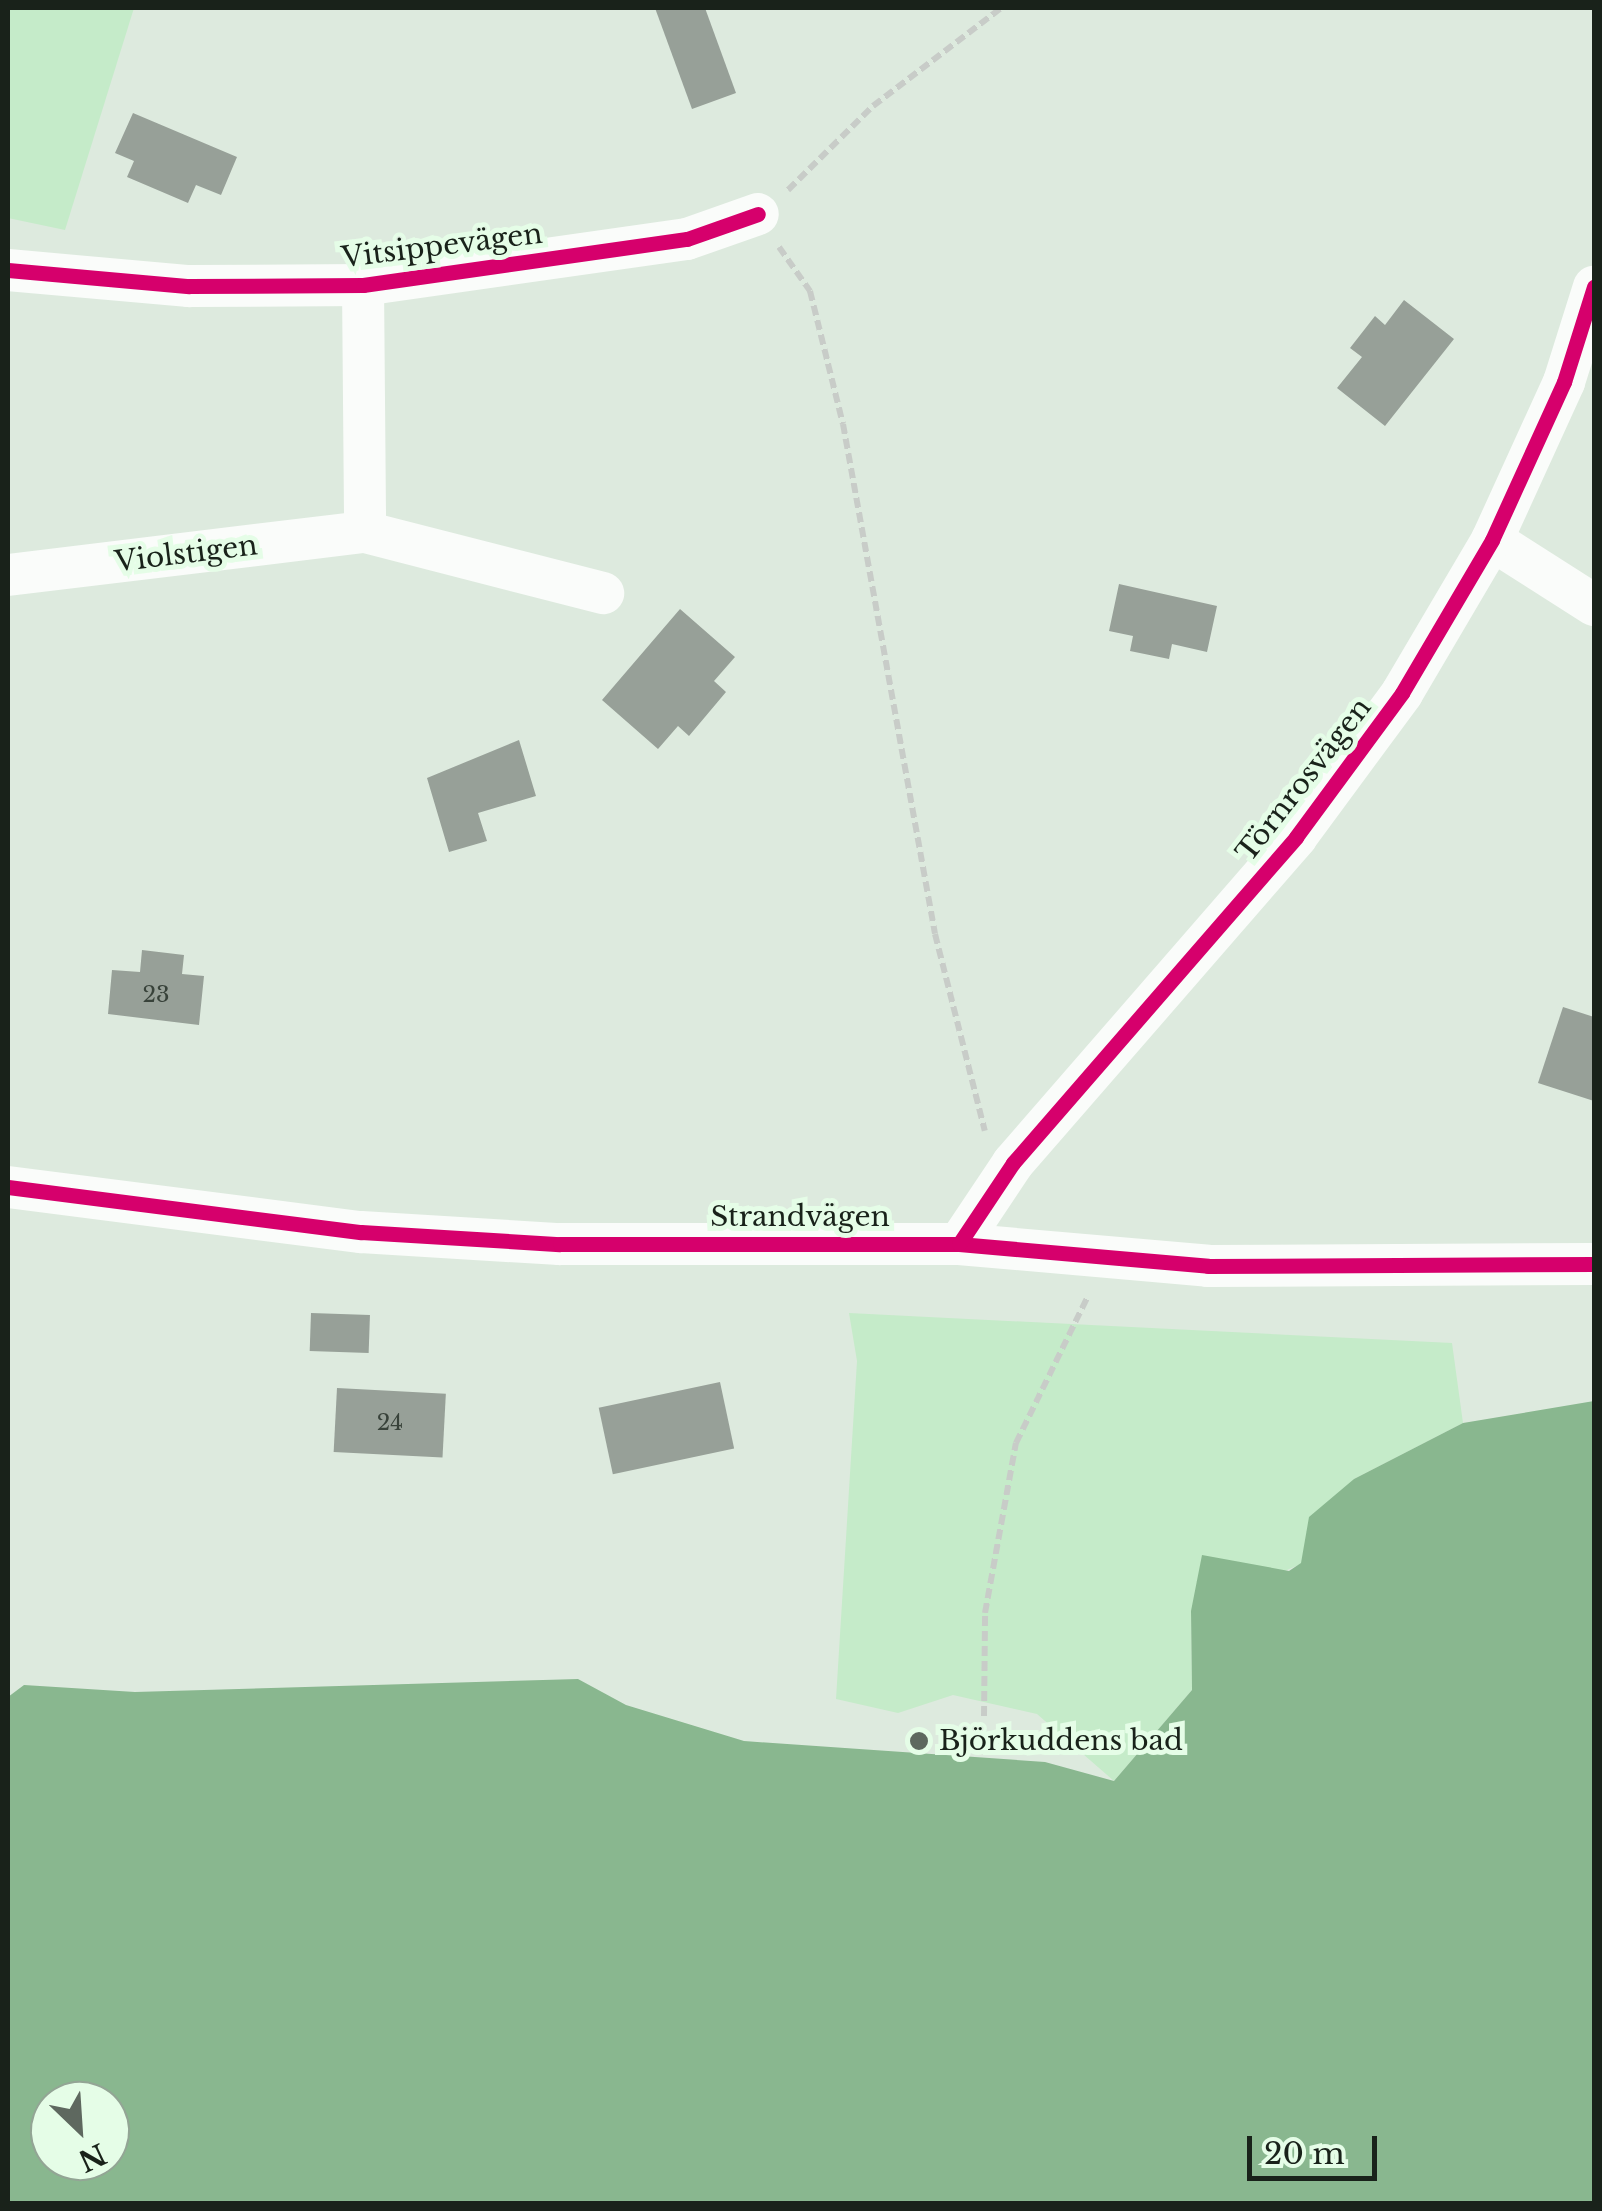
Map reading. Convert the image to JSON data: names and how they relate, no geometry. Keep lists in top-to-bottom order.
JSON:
{
  "streets": {
    "street": [
      "Vitsippevägen",
      "Violstigen",
      "Törnrosvägen",
      "Strandvägen"
    ]
  },
  "crossings": [
    ["Törnrosvägen", "Strandvägen"]
  ],
  "places": ["Björkuddens bad"],
  "house_numbers": ["23", "24"],
  "scale_bar": "20 m",
  "north": "bottom right"
}
